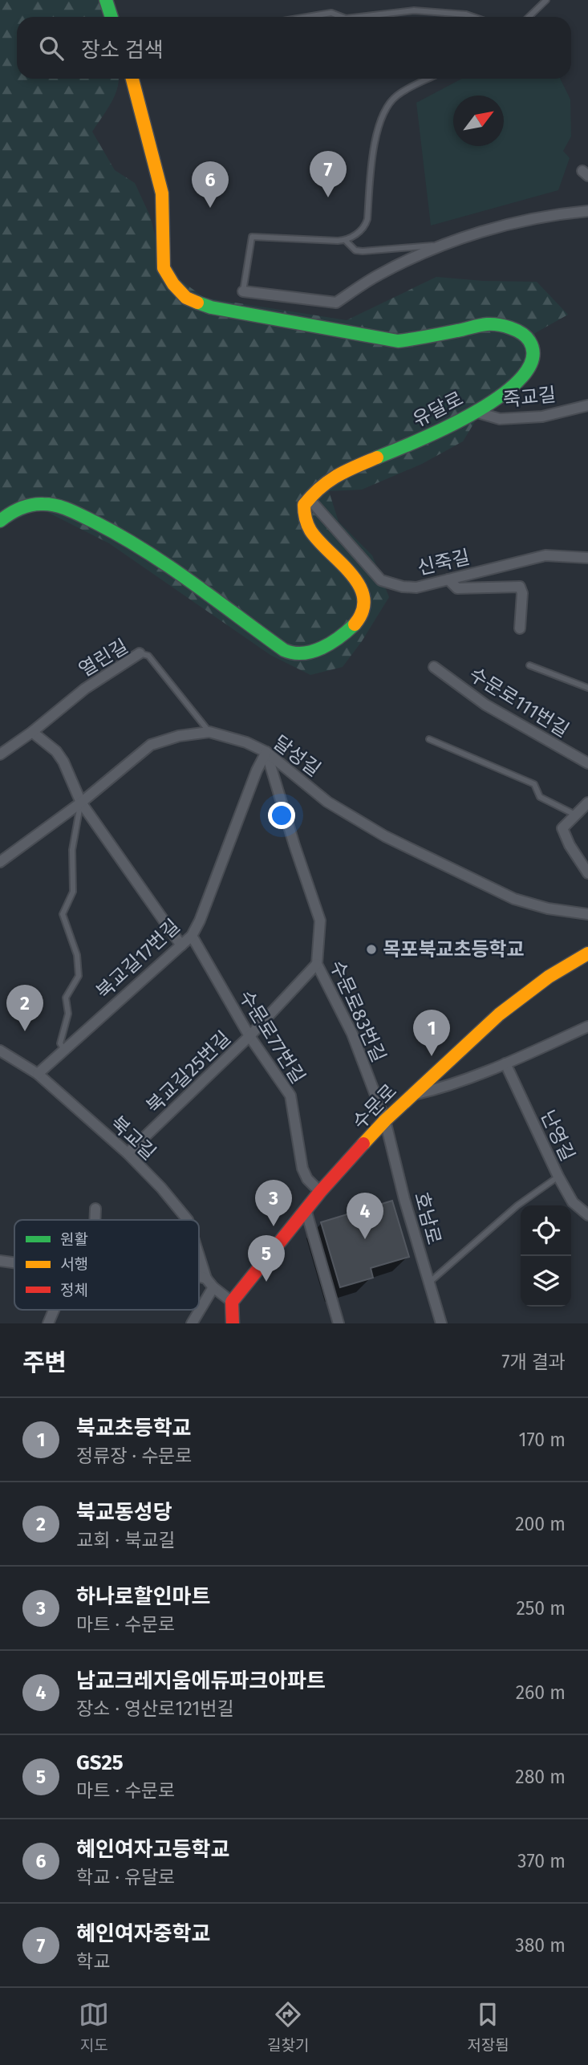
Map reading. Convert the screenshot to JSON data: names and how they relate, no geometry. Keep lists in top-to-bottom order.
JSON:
{
  "streets": {
    "street": [
      "죽교길",
      "유달로",
      "신죽길",
      "열린길",
      "수문로111번길",
      "달성길",
      "북교길17번길",
      "수문로83번길",
      "수문로77번길",
      "북교길25번길",
      "수문로",
      "난영길",
      "북교길",
      "호남로"
    ]
  },
  "crossings": [
    ["죽교길", "유달로"],
    ["유달로", "신죽길"],
    ["열린길", "달성길"],
    ["달성길", "북교길17번길"],
    ["달성길", "수문로83번길"],
    ["북교길17번길", "수문로83번길"],
    ["북교길17번길", "수문로77번길"],
    ["북교길17번길", "북교길"],
    ["수문로83번길", "북교길25번길"],
    ["수문로83번길", "수문로"],
    ["수문로83번길", "호남로"],
    ["수문로77번길", "북교길25번길"],
    ["수문로77번길", "수문로"],
    ["북교길25번길", "북교길"],
    ["수문로", "호남로"]
  ],
  "places": ["목포북교초등학교"],
  "legend": ["원활", "서행", "정체"],
  "north": "top right",
  "page": {
    "search": "장소 검색",
    "pins": [
      "7",
      "6",
      "2",
      "1",
      "3",
      "4",
      "5"
    ],
    "heading": ["주변", "7개 결과"],
    "list": [
      {
        "mark": "1",
        "name": "북교초등학교",
        "note": "정류장 · 수문로",
        "value": "170 m"
      },
      {
        "mark": "2",
        "name": "북교동성당",
        "note": "교회 · 북교길",
        "value": "200 m"
      },
      {
        "mark": "3",
        "name": "하나로할인마트",
        "note": "마트 · 수문로",
        "value": "250 m"
      },
      {
        "mark": "4",
        "name": "남교크레지움에듀파크아파트",
        "note": "장소 · 영산로121번길",
        "value": "260 m"
      },
      {
        "mark": "5",
        "name": "GS25",
        "note": "마트 · 수문로",
        "value": "280 m"
      },
      {
        "mark": "6",
        "name": "혜인여자고등학교",
        "note": "학교 · 유달로",
        "value": "370 m"
      },
      {
        "mark": "7",
        "name": "혜인여자중학교",
        "note": "학교",
        "value": "380 m"
      }
    ],
    "nav": ["지도", "길찾기", "저장됨"]
  }
}
